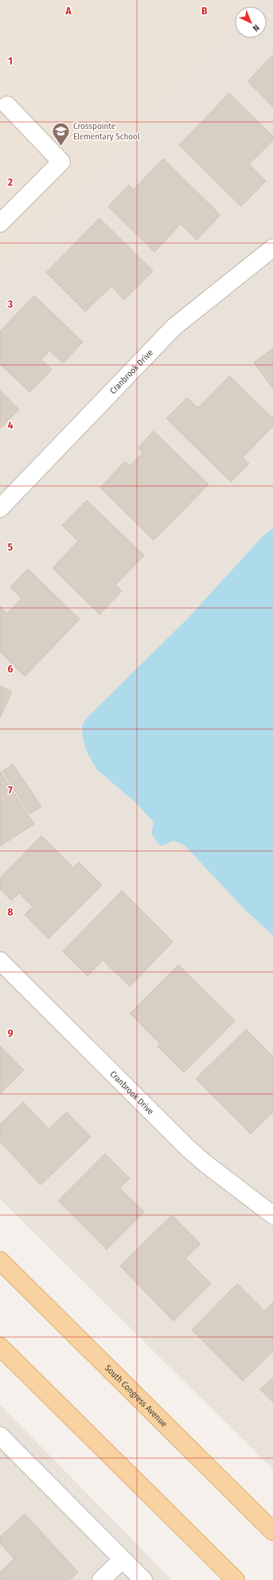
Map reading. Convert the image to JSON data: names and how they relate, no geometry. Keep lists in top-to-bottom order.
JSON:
{
  "streets": {
    "main road": ["South Congress Avenue"],
    "street": ["Cranbrook Drive"]
  },
  "places": {
    "school or university": ["Crosspointe Elementary School"]
  },
  "north": "bottom right",
  "grid": {
    "columns": ["A", "B"],
    "rows": [
      "1",
      "2",
      "3",
      "4",
      "5",
      "6",
      "7",
      "8",
      "9"
    ]
  }
}
